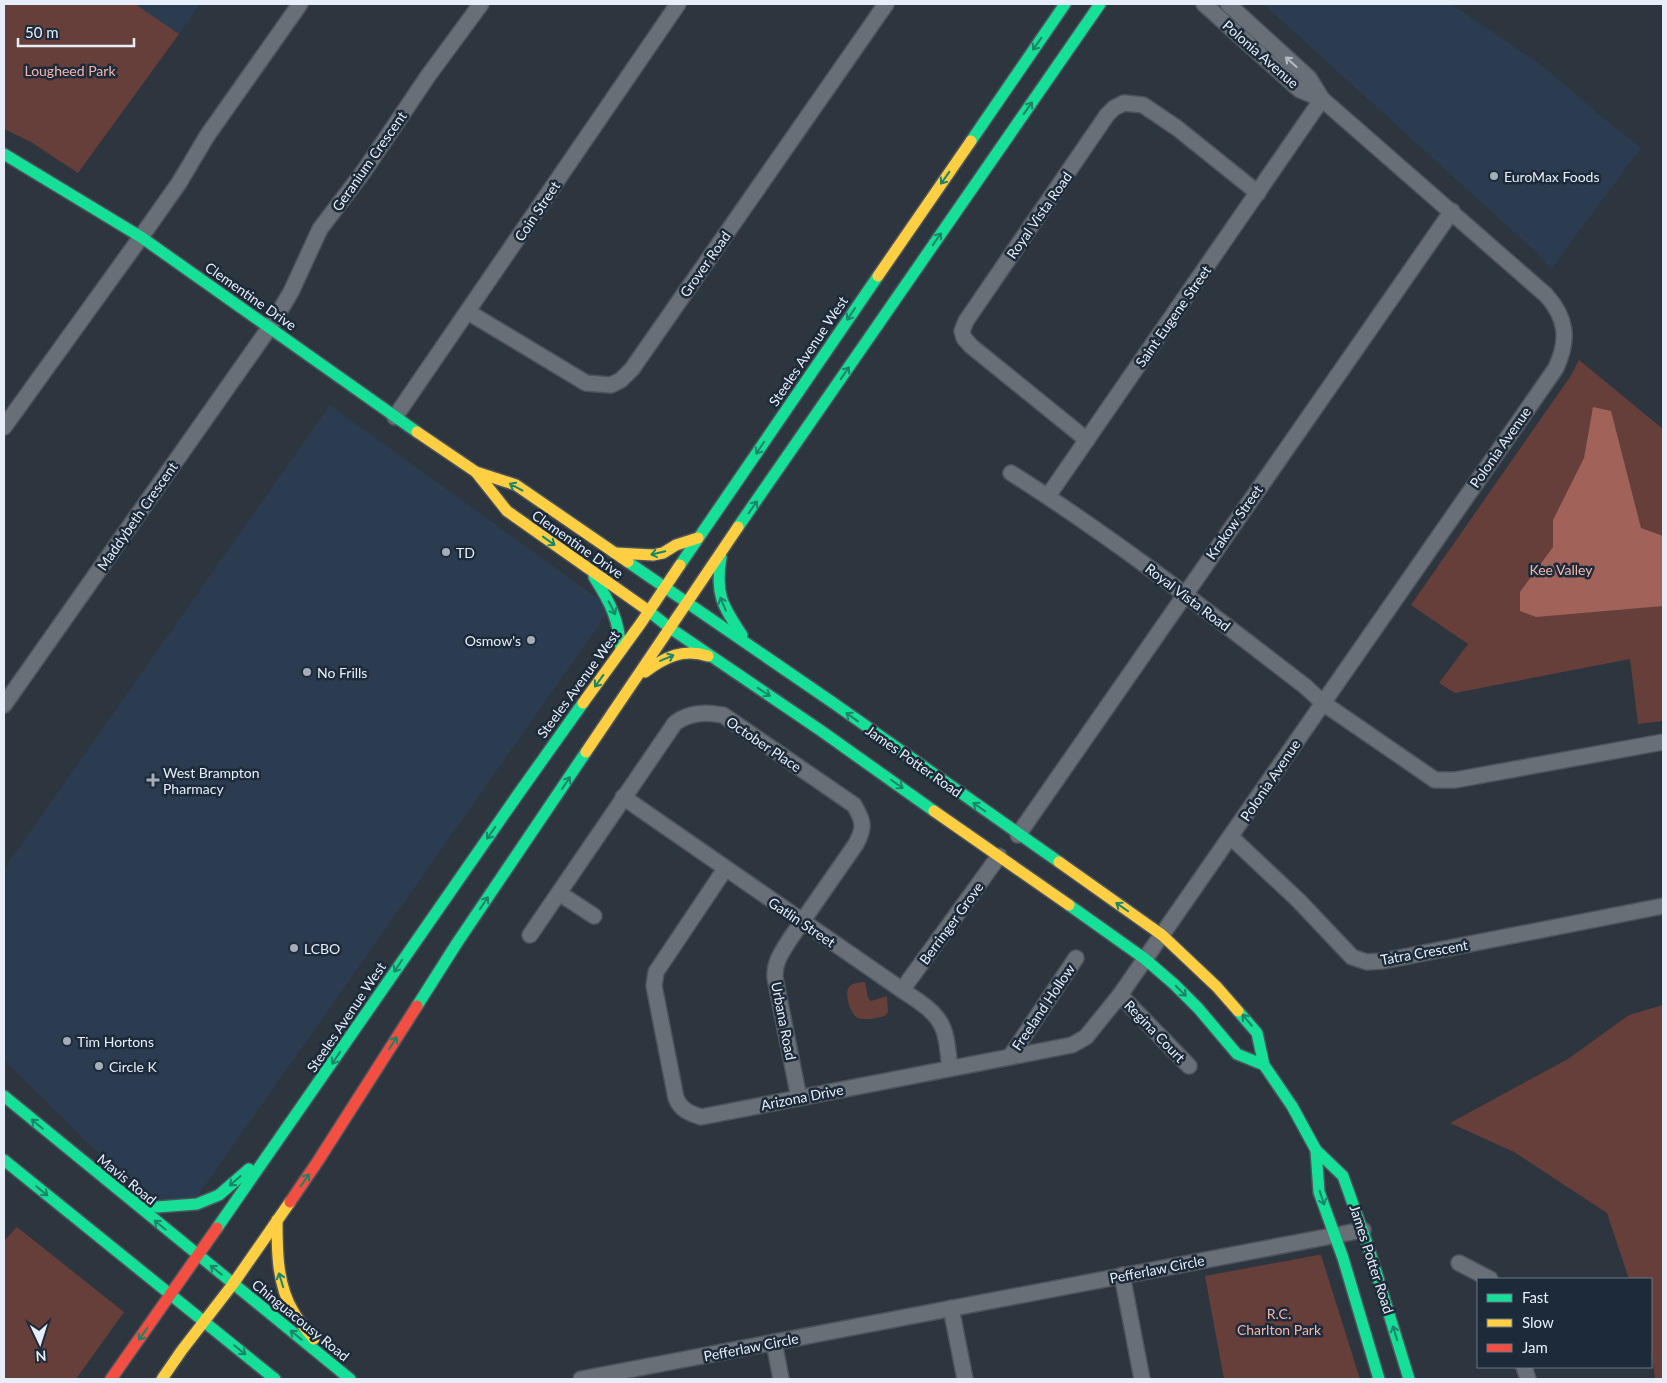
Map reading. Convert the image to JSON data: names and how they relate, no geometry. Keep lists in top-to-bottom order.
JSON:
{
  "streets": {
    "main road": [
      "Clementine Drive",
      "Steeles Avenue West",
      "James Potter Road",
      "Mavis Road",
      "Chinguacousy Road"
    ],
    "street": [
      "Polonia Avenue",
      "Geranium Crescent",
      "Coin Street",
      "Royal Vista Road",
      "Grover Road",
      "Saint Eugene Street",
      "Maddybeth Crescent",
      "Krakow Street",
      "October Place",
      "Gatlin Street",
      "Berringer Grove",
      "Tatra Crescent",
      "Freeland Hollow",
      "Urbana Road",
      "Regina Court",
      "Arizona Drive",
      "Pefferlaw Circle"
    ]
  },
  "crossings": [
    ["Polonia Avenue", "Royal Vista Road"],
    ["Polonia Avenue", "Saint Eugene Street"],
    ["Polonia Avenue", "Krakow Street"],
    ["Polonia Avenue", "Tatra Crescent"],
    ["Geranium Crescent", "Clementine Drive"],
    ["Geranium Crescent", "Maddybeth Crescent"],
    ["Coin Street", "Grover Road"],
    ["Coin Street", "Clementine Drive"],
    ["Royal Vista Road", "Saint Eugene Street"],
    ["Royal Vista Road", "Krakow Street"],
    ["Clementine Drive", "Steeles Avenue West"],
    ["Clementine Drive", "Maddybeth Crescent"],
    ["Clementine Drive", "James Potter Road"],
    ["Steeles Avenue West", "James Potter Road"],
    ["Steeles Avenue West", "Mavis Road"],
    ["Krakow Street", "James Potter Road"],
    ["October Place", "Gatlin Street"],
    ["October Place", "Urbana Road"],
    ["James Potter Road", "Berringer Grove"],
    ["James Potter Road", "Arizona Drive"],
    ["James Potter Road", "Pefferlaw Circle"],
    ["Gatlin Street", "Berringer Grove"],
    ["Gatlin Street", "Urbana Road"],
    ["Gatlin Street", "Arizona Drive"],
    ["Freeland Hollow", "Arizona Drive"],
    ["Urbana Road", "Arizona Drive"],
    ["Regina Court", "Arizona Drive"],
    ["Mavis Road", "Chinguacousy Road"]
  ],
  "parks": ["Lougheed Park", "Kee Valley", "R.C. Charlton Park"],
  "places": {
    "other": [
      "EuroMax Foods",
      "TD",
      "Osmow's",
      "No Frills",
      "LCBO",
      "Tim Hortons",
      "Circle K"
    ],
    "health": ["West Brampton Pharmacy"]
  },
  "legend": ["Fast", "Slow", "Jam"],
  "scale_bar": "50 m",
  "north": "bottom"
}
